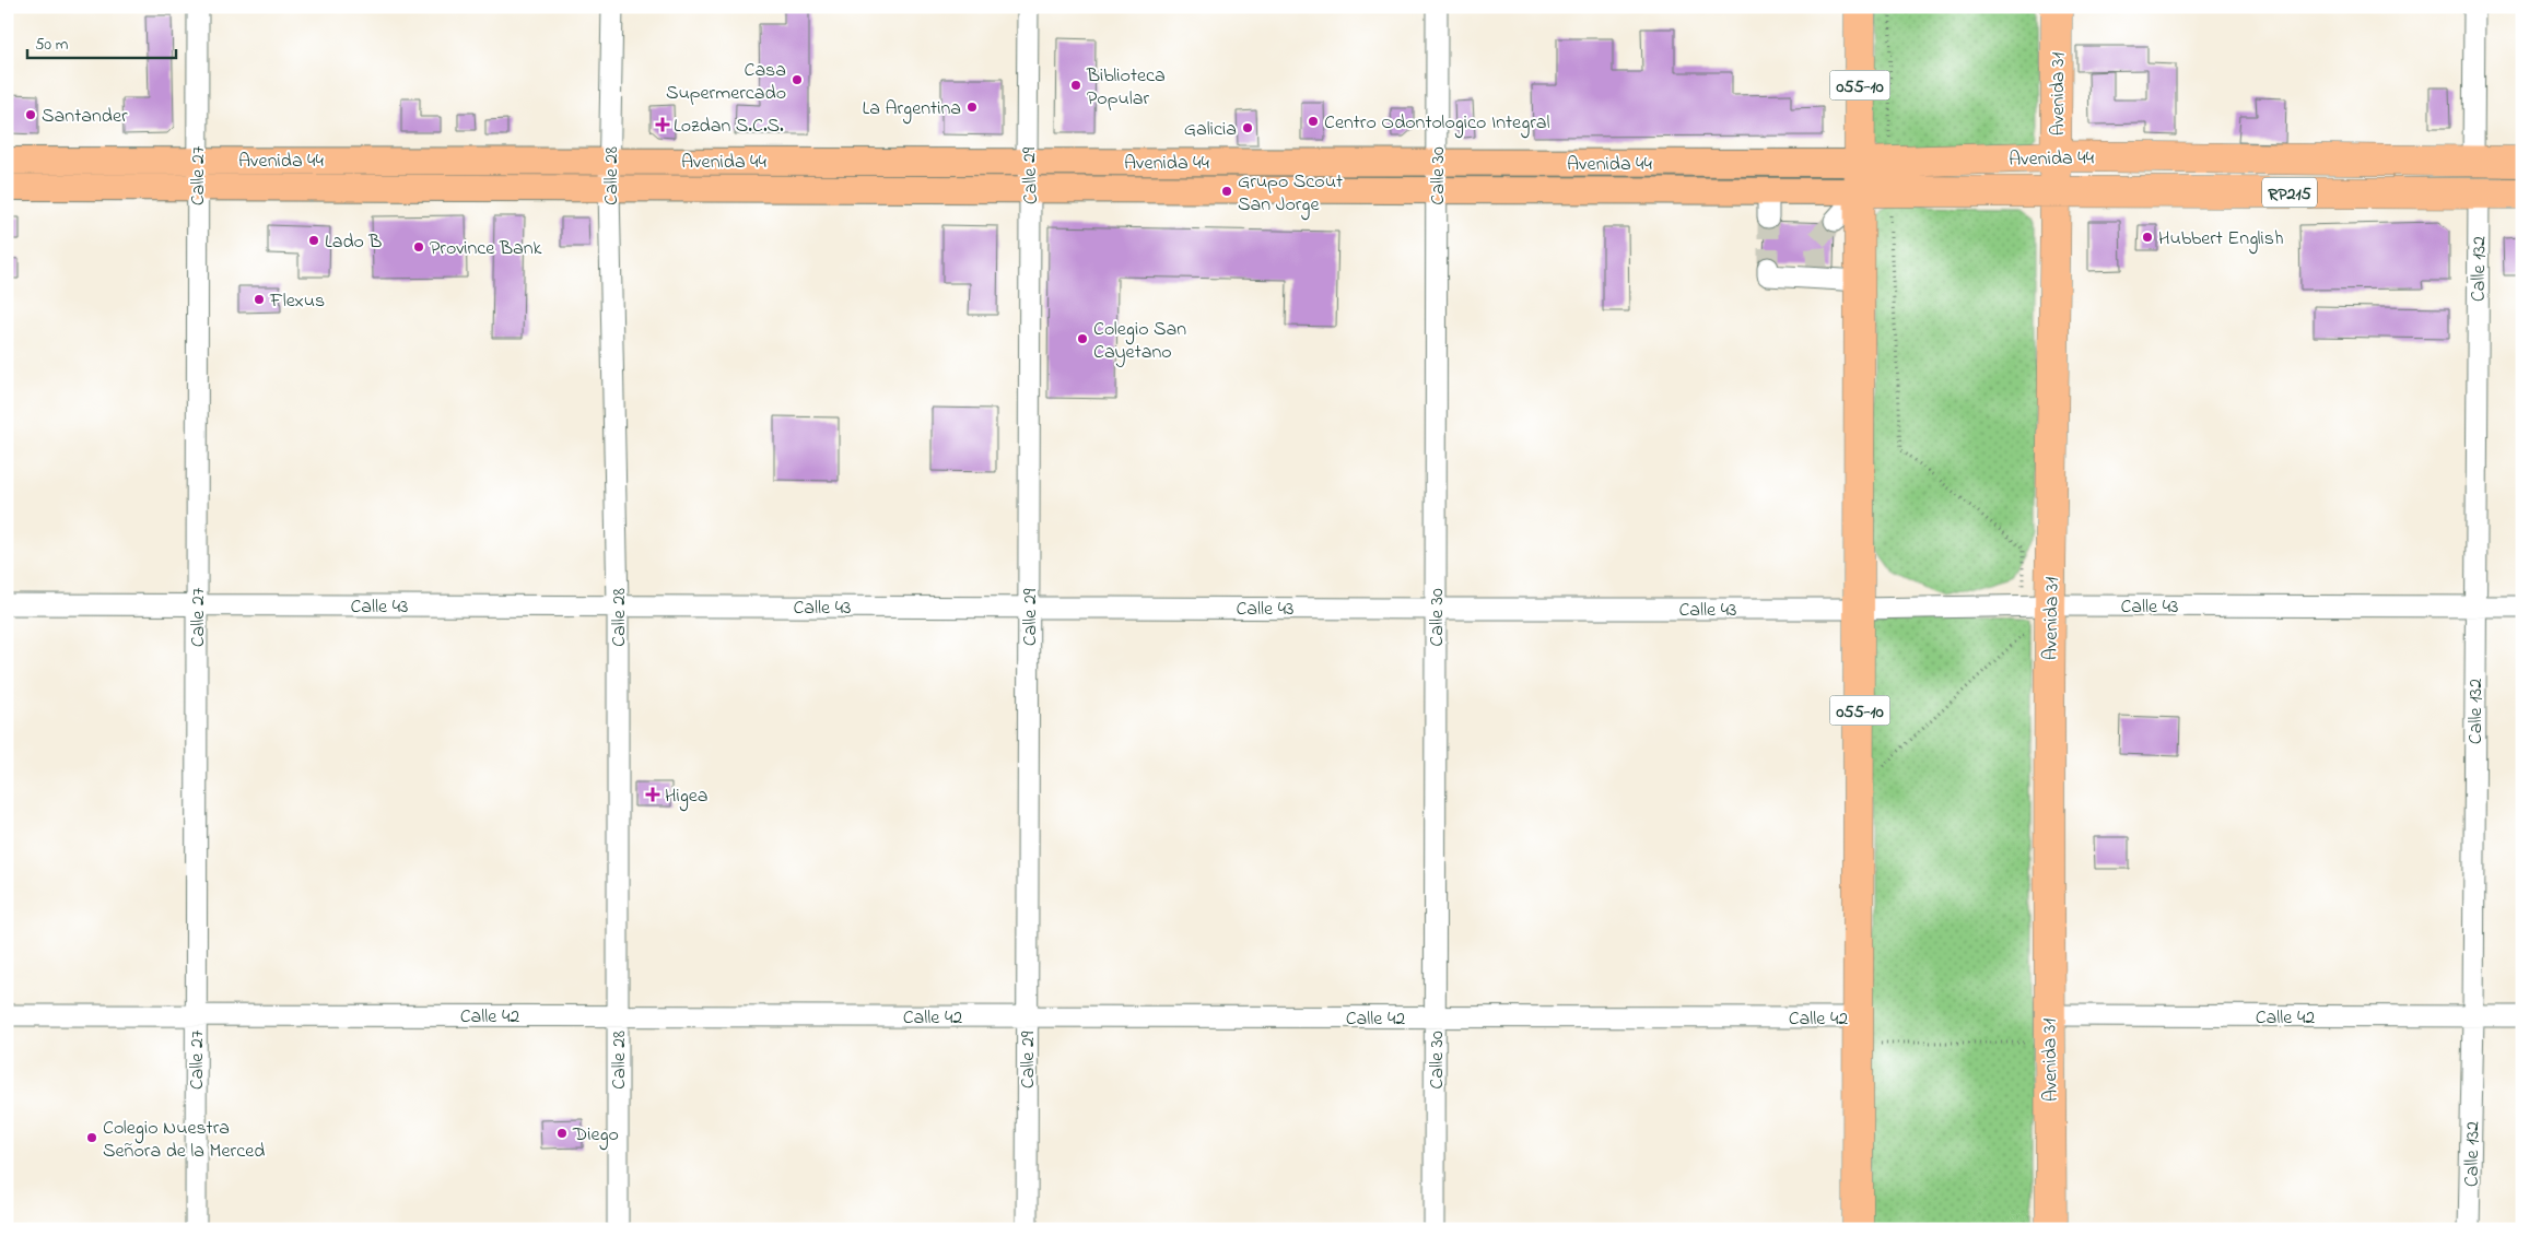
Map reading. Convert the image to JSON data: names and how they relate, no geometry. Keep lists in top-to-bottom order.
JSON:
{
  "streets": {
    "highway": [
      "055-10",
      "Avenida 31",
      "Avenida 44",
      "RP215"
    ],
    "street": [
      "Calle 27",
      "Calle 28",
      "Calle 29",
      "Calle 30",
      "Calle 132",
      "Calle 43",
      "Calle 42"
    ]
  },
  "crossings": [
    ["055-10", "Avenida 44"],
    ["055-10", "Calle 43"],
    ["055-10", "Calle 42"],
    ["Avenida 31", "Avenida 44"],
    ["Avenida 31", "Calle 43"],
    ["Avenida 31", "Calle 42"],
    ["Avenida 44", "Calle 27"],
    ["Avenida 44", "Calle 28"],
    ["Avenida 44", "Calle 29"],
    ["Avenida 44", "Calle 30"],
    ["Avenida 44", "Calle 132"],
    ["Calle 27", "Calle 43"],
    ["Calle 27", "Calle 42"],
    ["Calle 28", "Calle 43"],
    ["Calle 28", "Calle 42"],
    ["Calle 29", "Calle 43"],
    ["Calle 29", "Calle 42"],
    ["Calle 30", "Calle 43"],
    ["Calle 30", "Calle 42"],
    ["Calle 132", "Calle 43"],
    ["Calle 132", "Calle 42"]
  ],
  "places": {
    "other": [
      "Casa Supermercado",
      "Biblioteca Popular",
      "La Argentina",
      "Santander",
      "Centro Odontologico Integral",
      "Galicia",
      "Grupo Scout San Jorge",
      "Hubbert English",
      "Lado B",
      "Province Bank",
      "Flexus",
      "Colegio San Cayetano",
      "Diego",
      "Colegio Nuestra Señora de la Merced"
    ],
    "health": ["Lozdan S.C.S.", "Higea"]
  },
  "scale_bar": "50 m"
}
